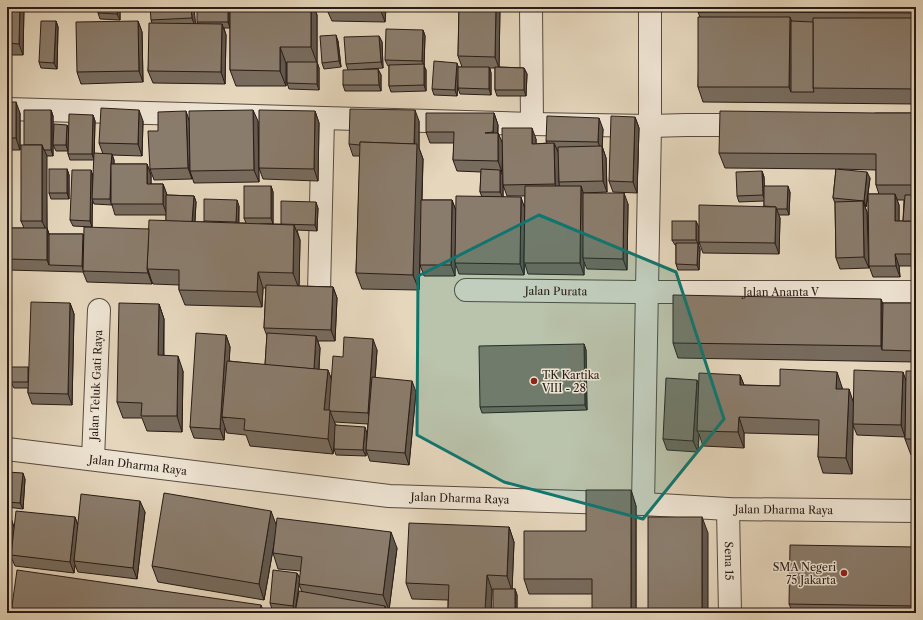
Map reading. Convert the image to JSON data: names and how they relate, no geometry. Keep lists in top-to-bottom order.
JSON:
{
  "streets": {
    "street": [
      "Jalan Purata",
      "Jalan Ananta V",
      "Jalan Teluk Gati Raya",
      "Jalan Dharma Raya",
      "Sena 15"
    ]
  },
  "crossings": [
    ["Jalan Purata", "Jalan Ananta V"],
    ["Jalan Teluk Gati Raya", "Jalan Dharma Raya"],
    ["Jalan Dharma Raya", "Sena 15"]
  ],
  "places": ["TK Kartika VIII - 28", "SMA Negeri 75 Jakarta"]
}
